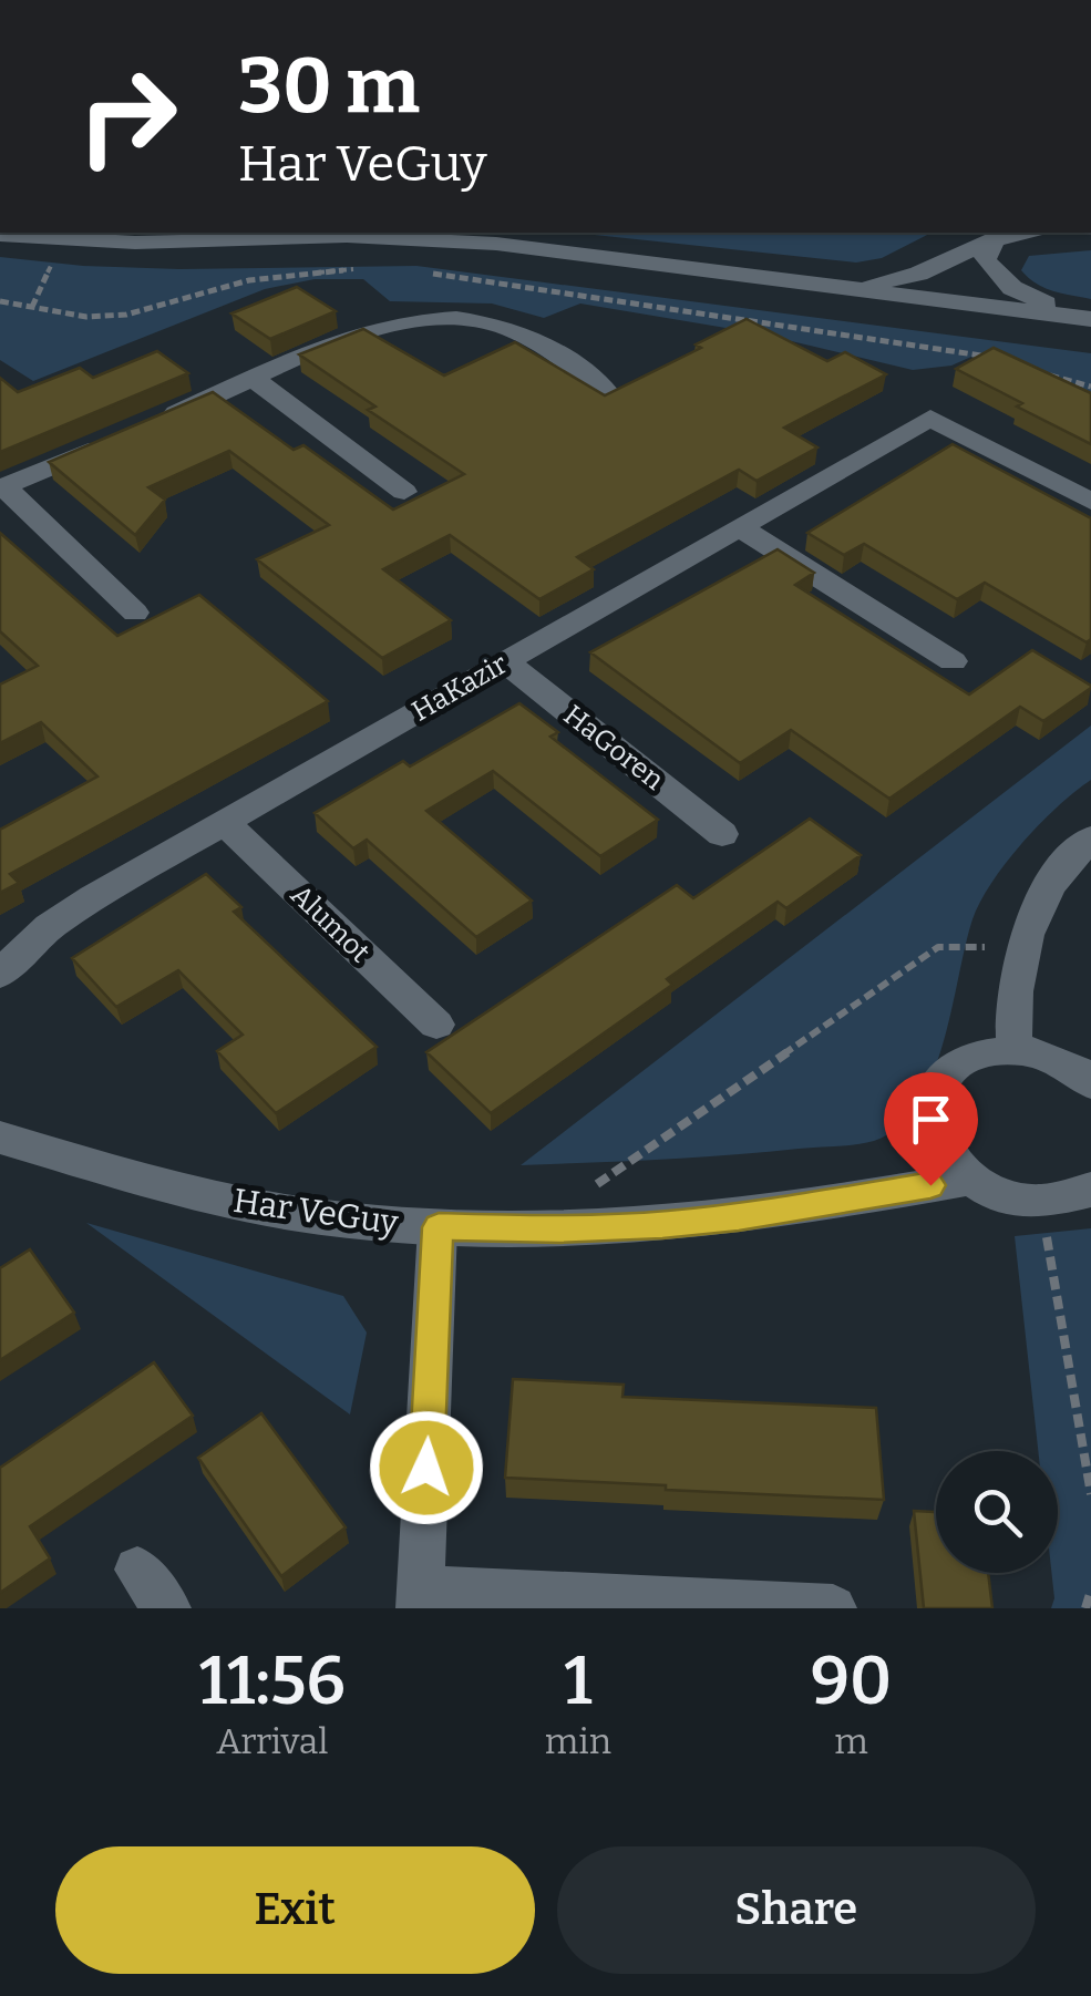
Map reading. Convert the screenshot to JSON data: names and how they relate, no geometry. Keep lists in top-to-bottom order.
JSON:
{
  "streets": {
    "street": [
      "HaKazir",
      "HaGoren",
      "Alumot",
      "Har VeGuy"
    ]
  },
  "crossings": [
    ["HaKazir", "HaGoren"],
    ["HaKazir", "Alumot"]
  ],
  "page": {
    "turn": ["30 m", "Har VeGuy"],
    "eta": [
      "11:56",
      "Arrival",
      "1",
      "min",
      "90",
      "m"
    ],
    "buttons": ["Exit", "Share"]
  }
}
